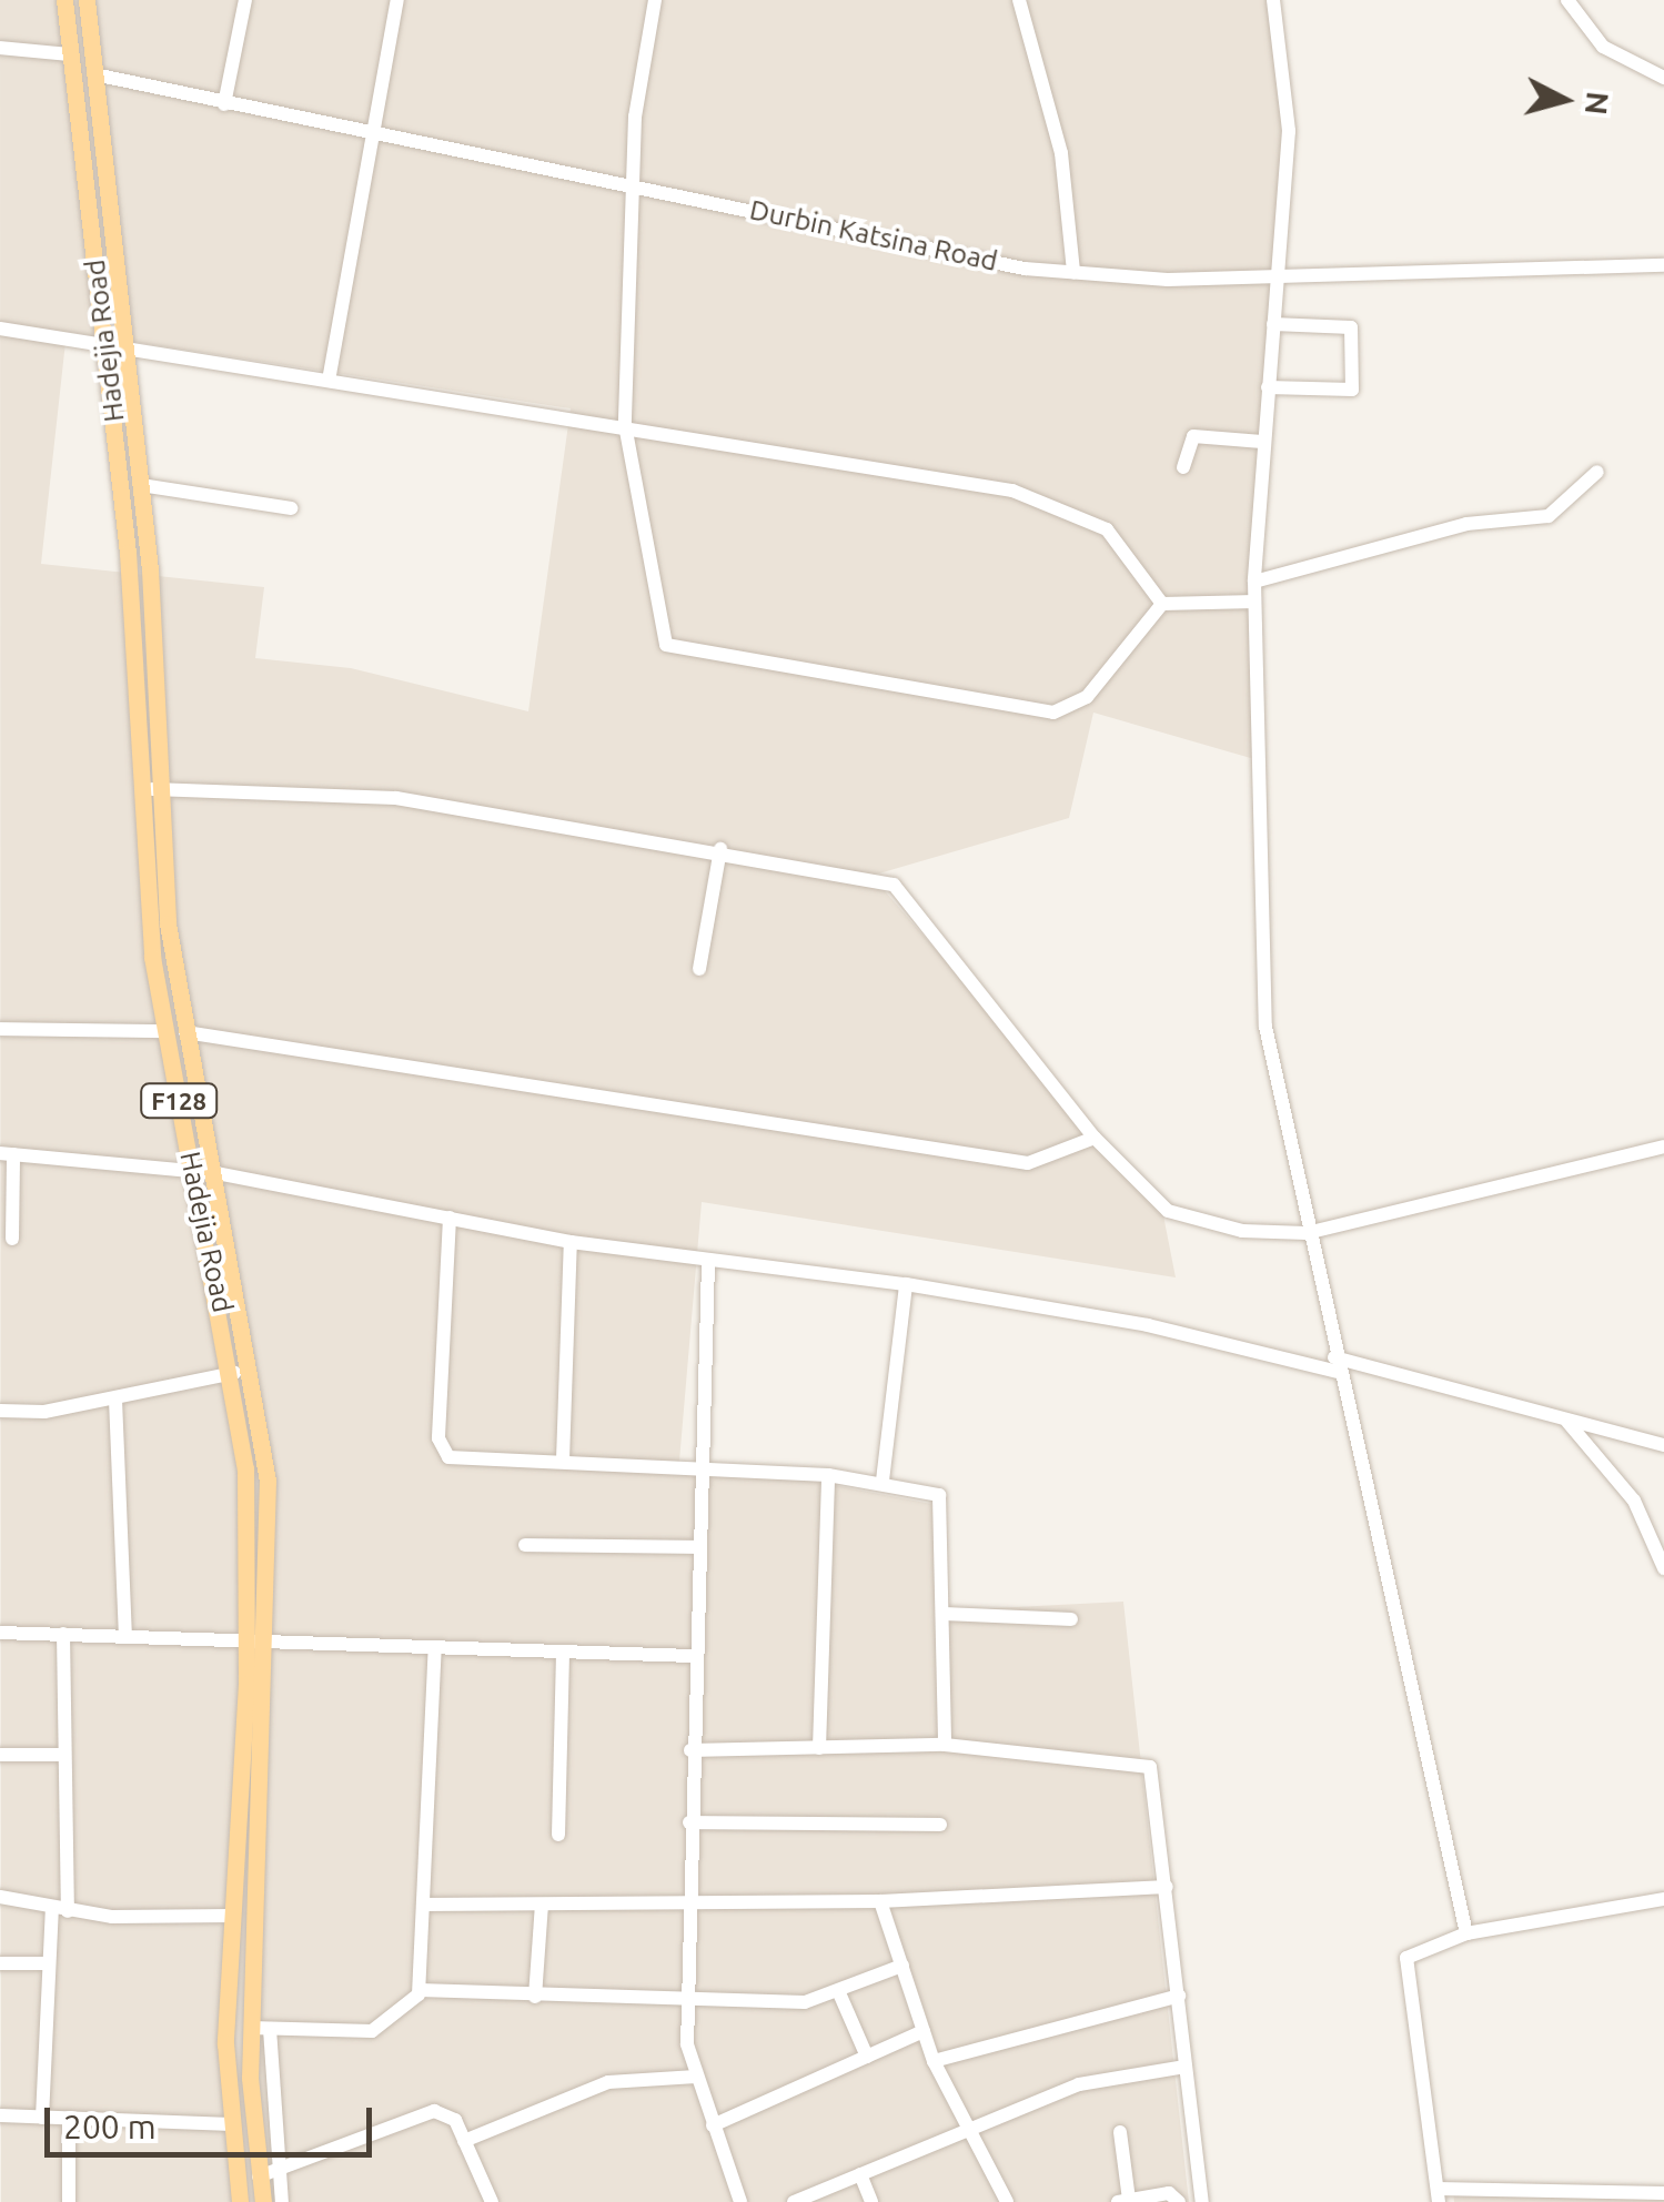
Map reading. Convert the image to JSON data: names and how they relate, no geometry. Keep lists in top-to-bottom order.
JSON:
{
  "streets": {
    "main road": ["Hadejia Road", "F128"],
    "street": ["Durbin Katsina Road"]
  },
  "crossings": [
    ["Durbin Katsina Road", "Hadejia Road"]
  ],
  "scale_bar": "200 m",
  "north": "right"
}
